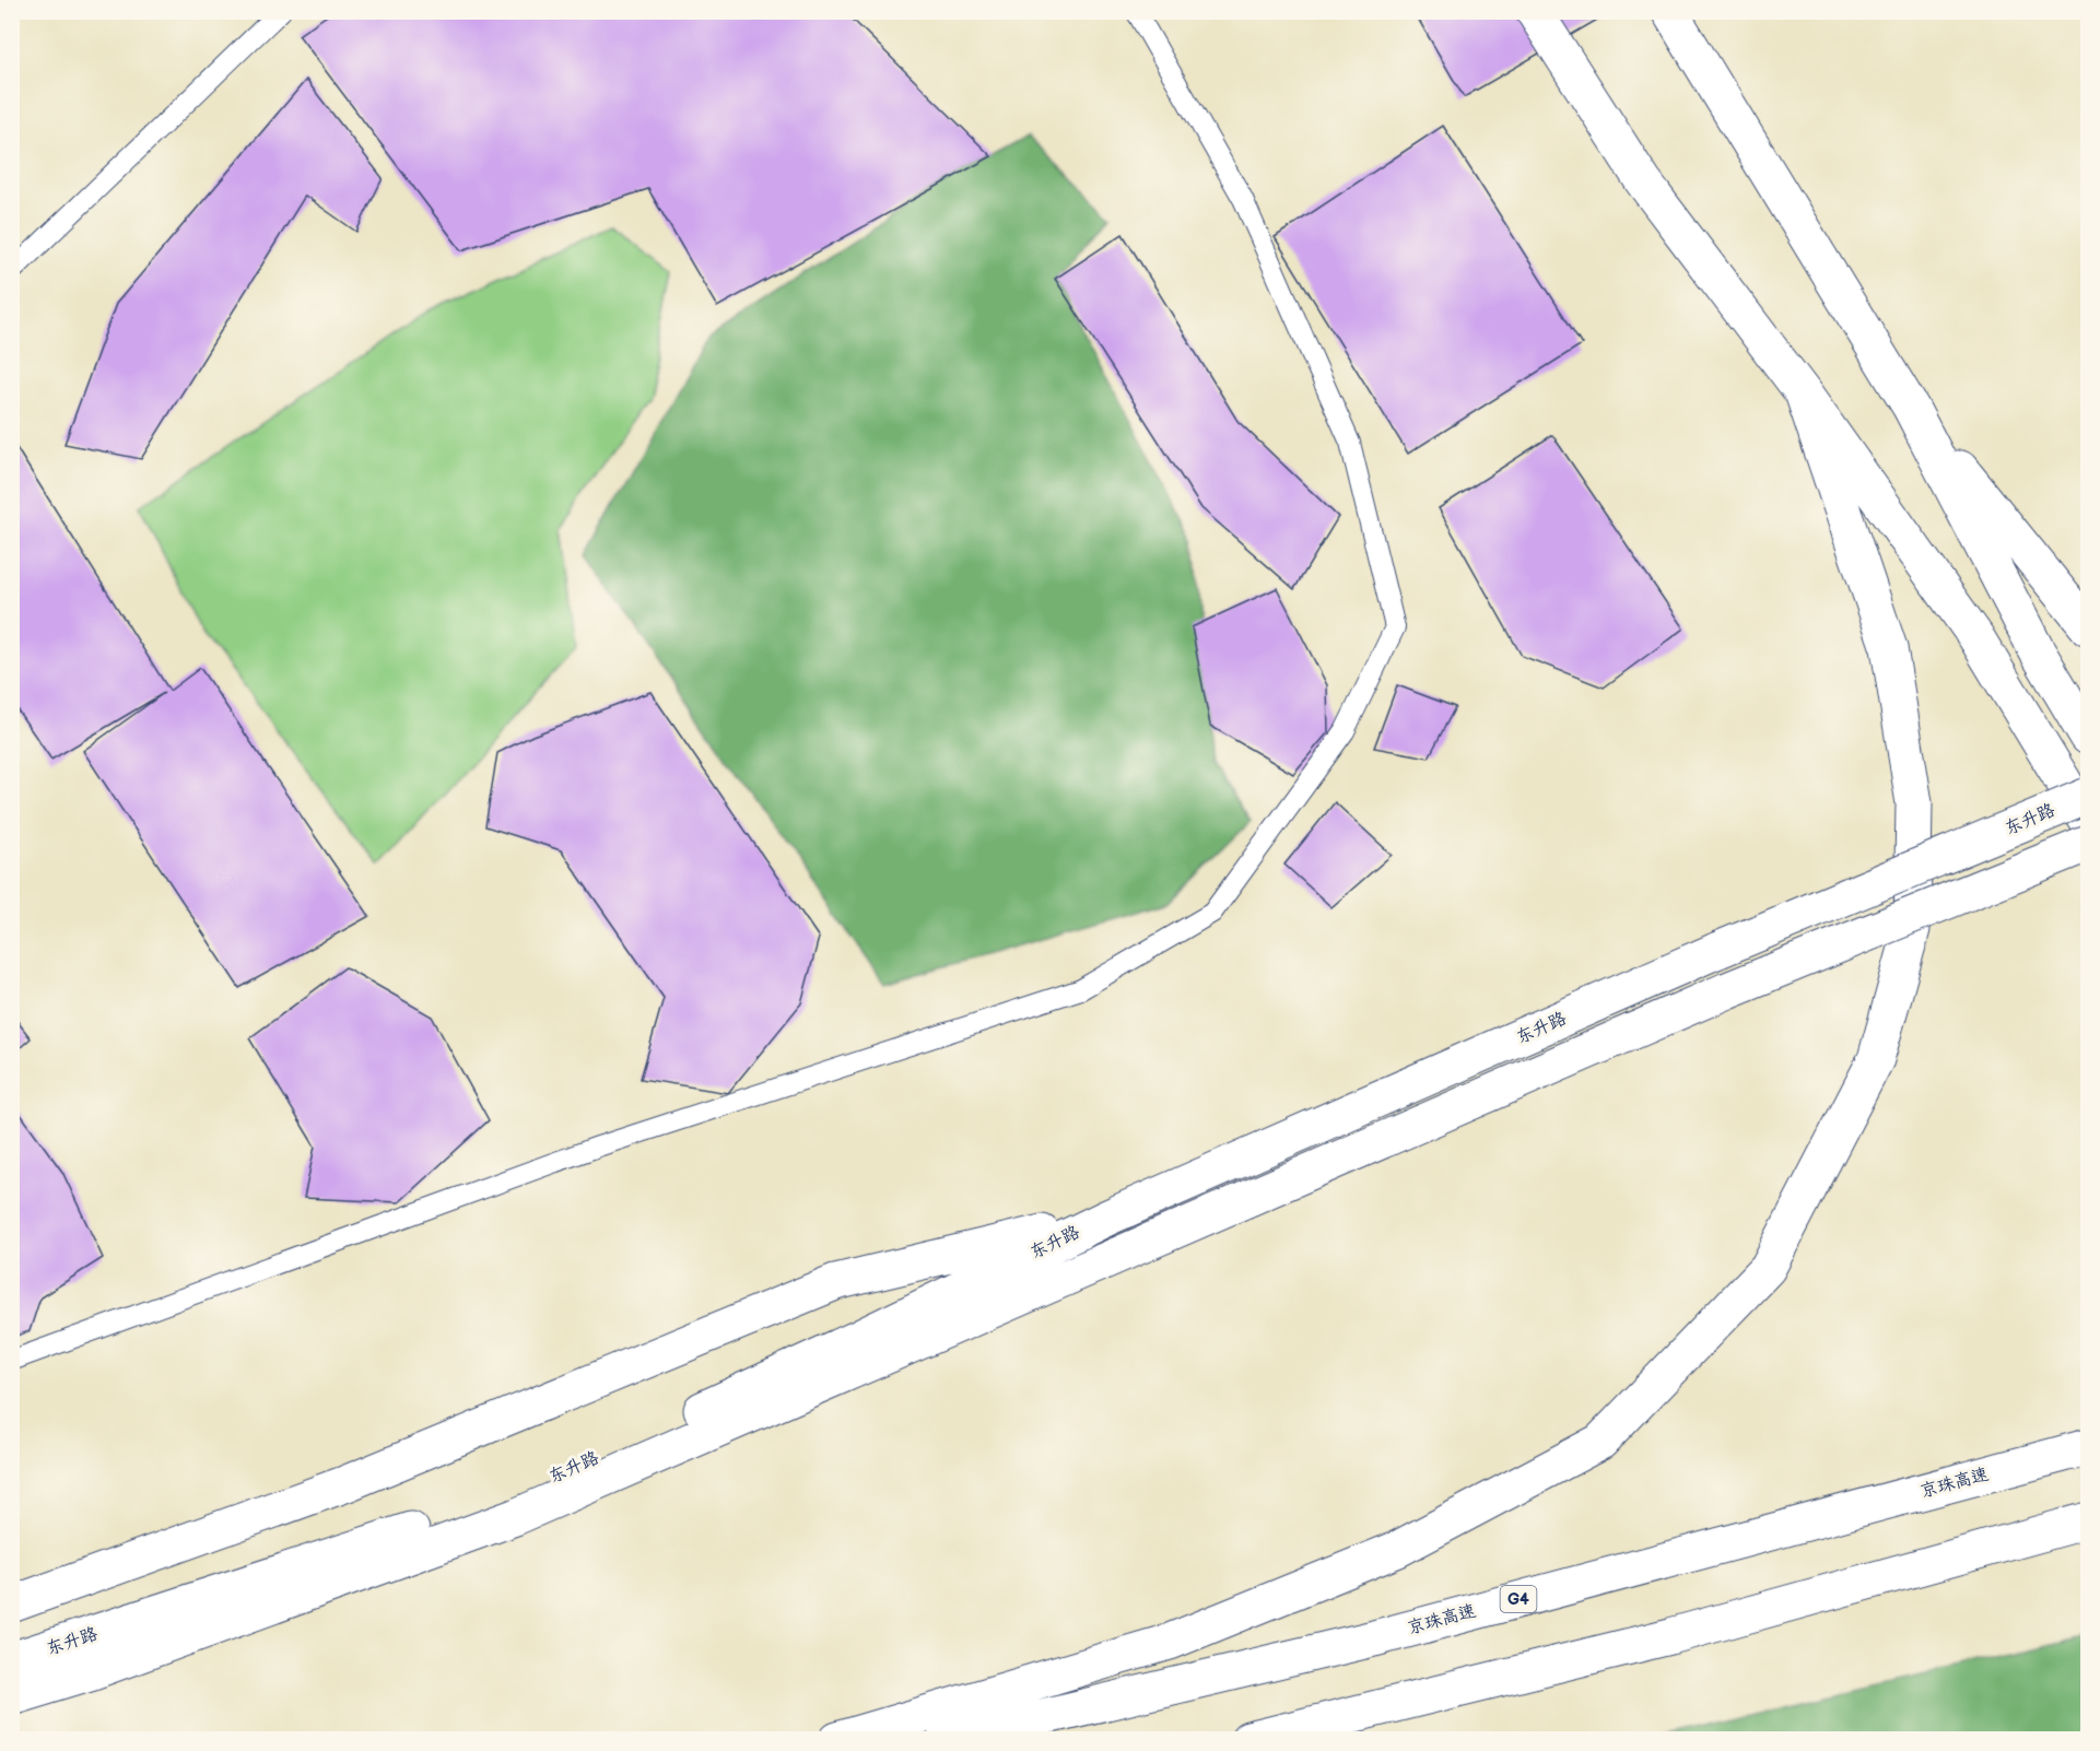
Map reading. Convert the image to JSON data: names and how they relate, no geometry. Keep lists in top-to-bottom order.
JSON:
{
  "streets": {
    "main road": ["东升路", "京珠高速", "G4"]
  }
}
